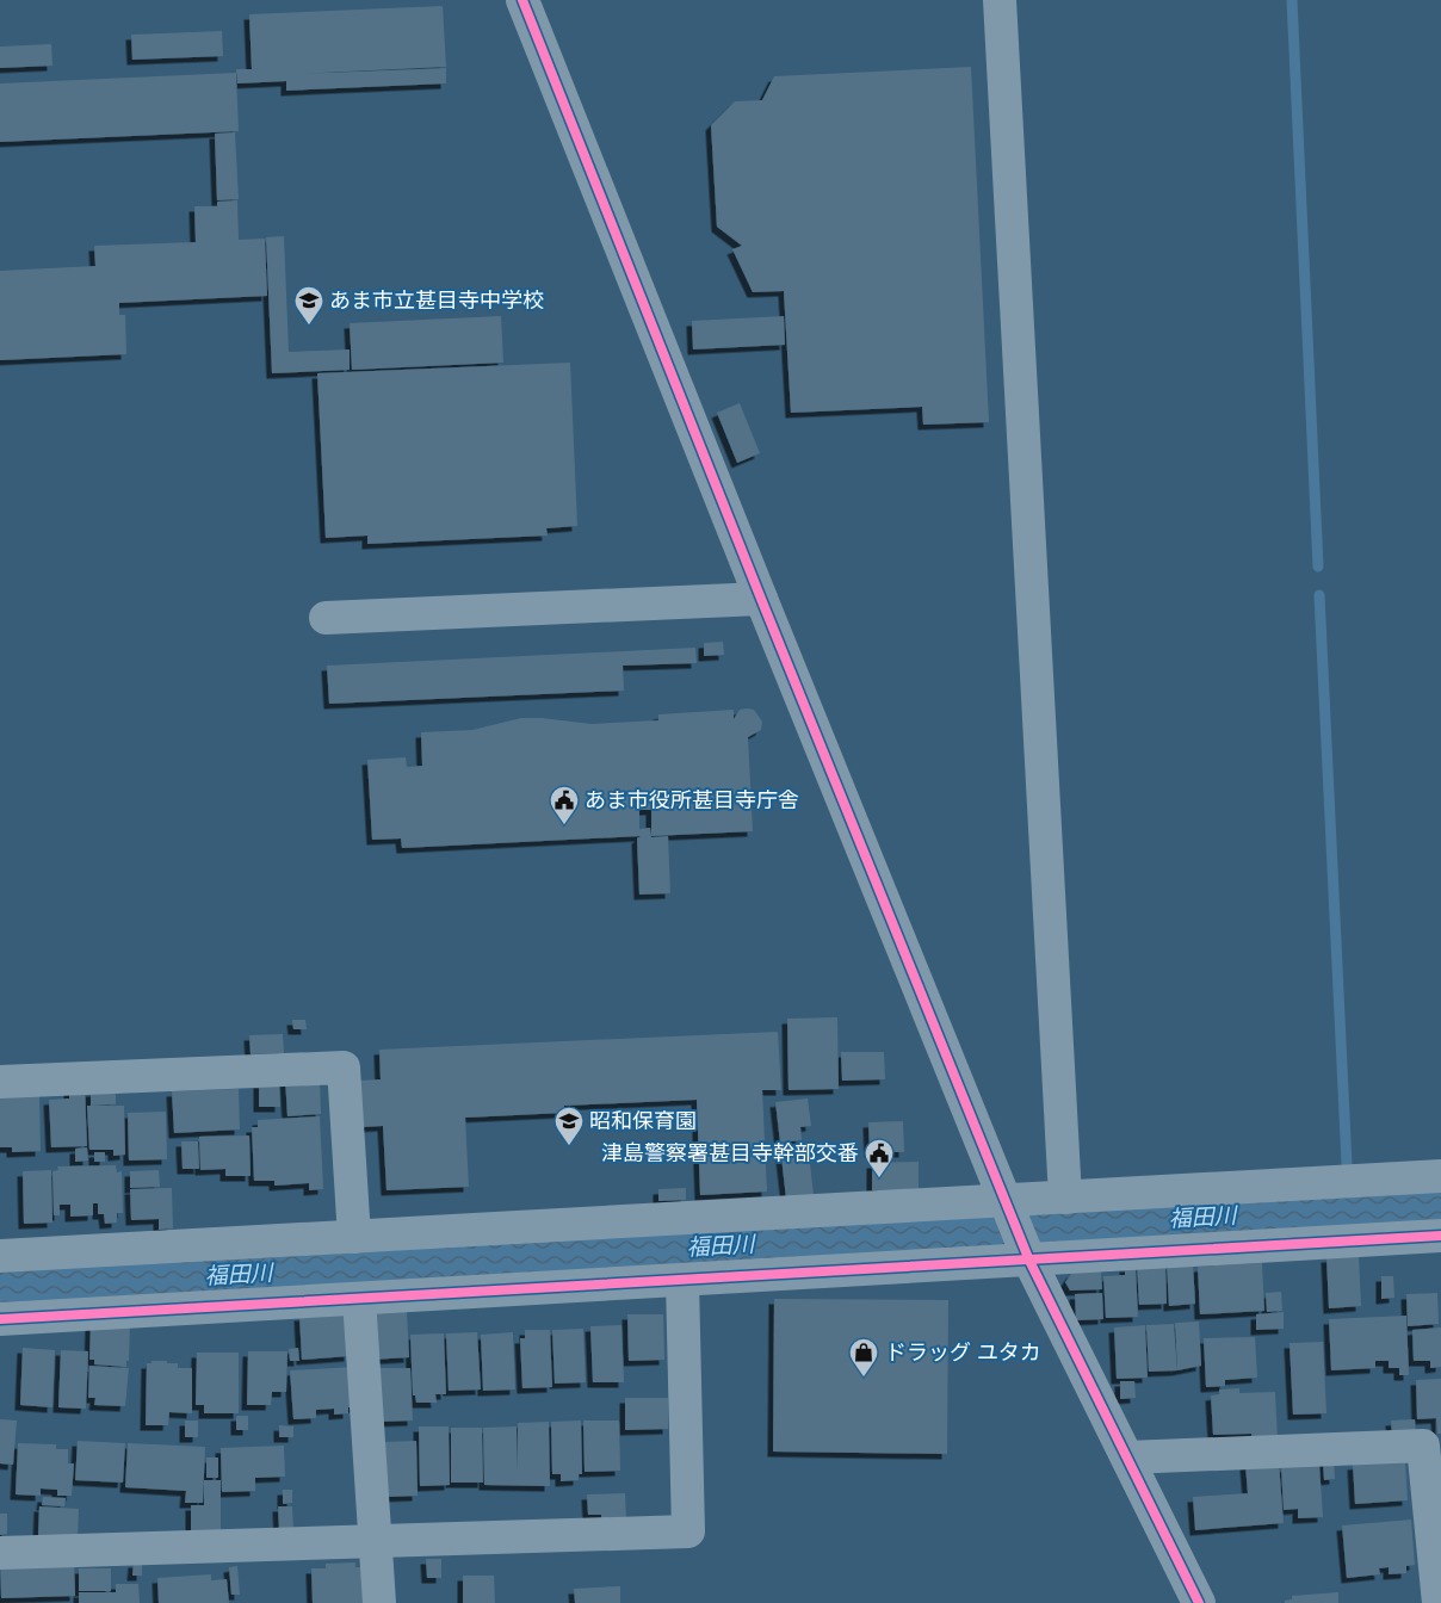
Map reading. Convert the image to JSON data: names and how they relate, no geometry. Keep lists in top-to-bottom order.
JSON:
{
  "water": ["福田川"],
  "places": {
    "school or university": ["あま市立甚目寺中学校", "昭和保育園"],
    "public building": ["あま市役所甚目寺庁舎", "津島警察署甚目寺幹部交番"],
    "shop": ["ドラッグ ユタカ"]
  }
}
